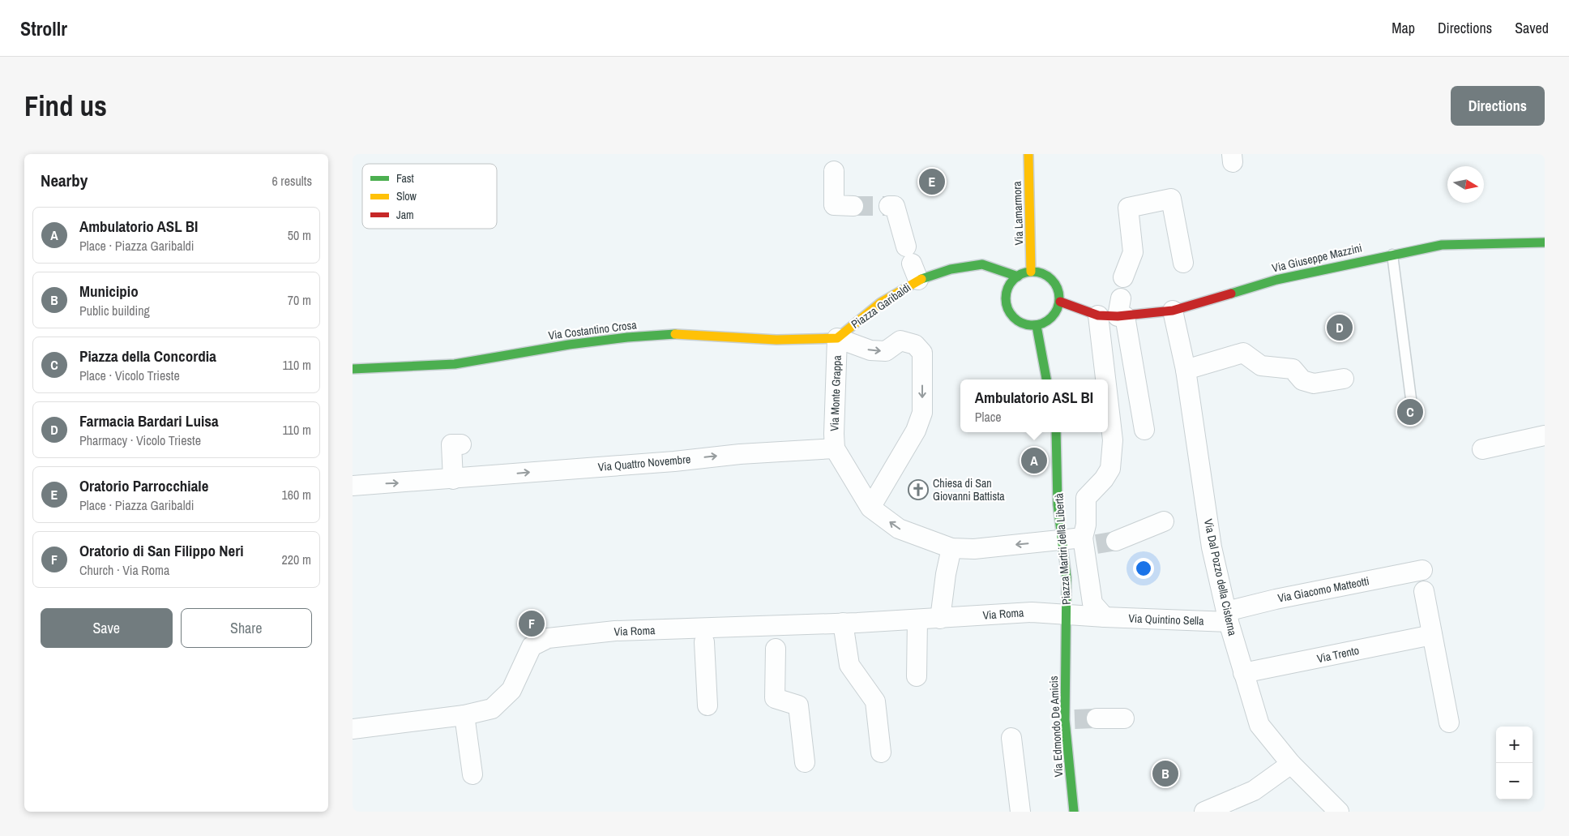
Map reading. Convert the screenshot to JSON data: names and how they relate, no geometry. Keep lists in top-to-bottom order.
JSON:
{
  "streets": {
    "street": [
      "Via Lamarmora",
      "Via Giuseppe Mazzini",
      "Piazza Garibaldi",
      "Via Costantino Crosa",
      "Via Monte Grappa",
      "Via Quattro Novembre",
      "Piazza Martiri della Libertà",
      "Via Dal Pozzo della Cisterna",
      "Via Giacomo Matteotti",
      "Via Roma",
      "Via Quintino Sella",
      "Via Trento",
      "Via Edmondo De Amicis"
    ]
  },
  "crossings": [
    ["Via Lamarmora", "Piazza Garibaldi"],
    ["Via Giuseppe Mazzini", "Piazza Martiri della Libertà"],
    ["Via Giuseppe Mazzini", "Via Dal Pozzo della Cisterna"],
    ["Piazza Garibaldi", "Via Costantino Crosa"],
    ["Piazza Garibaldi", "Via Monte Grappa"],
    ["Via Costantino Crosa", "Via Monte Grappa"],
    ["Via Monte Grappa", "Via Quattro Novembre"],
    ["Piazza Martiri della Libertà", "Via Roma"],
    ["Piazza Martiri della Libertà", "Via Quintino Sella"],
    ["Piazza Martiri della Libertà", "Via Edmondo De Amicis"],
    ["Via Dal Pozzo della Cisterna", "Via Giacomo Matteotti"],
    ["Via Dal Pozzo della Cisterna", "Via Quintino Sella"],
    ["Via Dal Pozzo della Cisterna", "Via Trento"],
    ["Via Giacomo Matteotti", "Via Quintino Sella"],
    ["Via Roma", "Via Edmondo De Amicis"]
  ],
  "one_way": ["Via Quattro Novembre"],
  "places": {
    "church": ["Chiesa di San Giovanni Battista"]
  },
  "legend": ["Fast", "Slow", "Jam"],
  "north": "right",
  "page": {
    "header": "Strollr",
    "nav": ["Map", "Directions", "Saved"],
    "buttons": [
      "Directions",
      ["Save", "Share"]
    ],
    "title": "Find us",
    "heading": ["Nearby", "6 results"],
    "pins": [
      "E",
      "D",
      "C",
      "A",
      "F",
      "B"
    ],
    "list": [
      {
        "mark": "A",
        "name": "Ambulatorio ASL BI",
        "note": "Place · Piazza Garibaldi",
        "value": "50 m"
      },
      {
        "mark": "B",
        "name": "Municipio",
        "note": "Public building",
        "value": "70 m"
      },
      {
        "mark": "C",
        "name": "Piazza della Concordia",
        "note": "Place · Vicolo Trieste",
        "value": "110 m"
      },
      {
        "mark": "D",
        "name": "Farmacia Bardari Luisa",
        "note": "Pharmacy · Vicolo Trieste",
        "value": "110 m"
      },
      {
        "mark": "E",
        "name": "Oratorio Parrocchiale",
        "note": "Place · Piazza Garibaldi",
        "value": "160 m"
      },
      {
        "mark": "F",
        "name": "Oratorio di San Filippo Neri",
        "note": "Church · Via Roma",
        "value": "220 m"
      }
    ],
    "popup": ["Ambulatorio ASL BI", "Place"],
    "map_buttons": ["+", "−"]
  }
}
